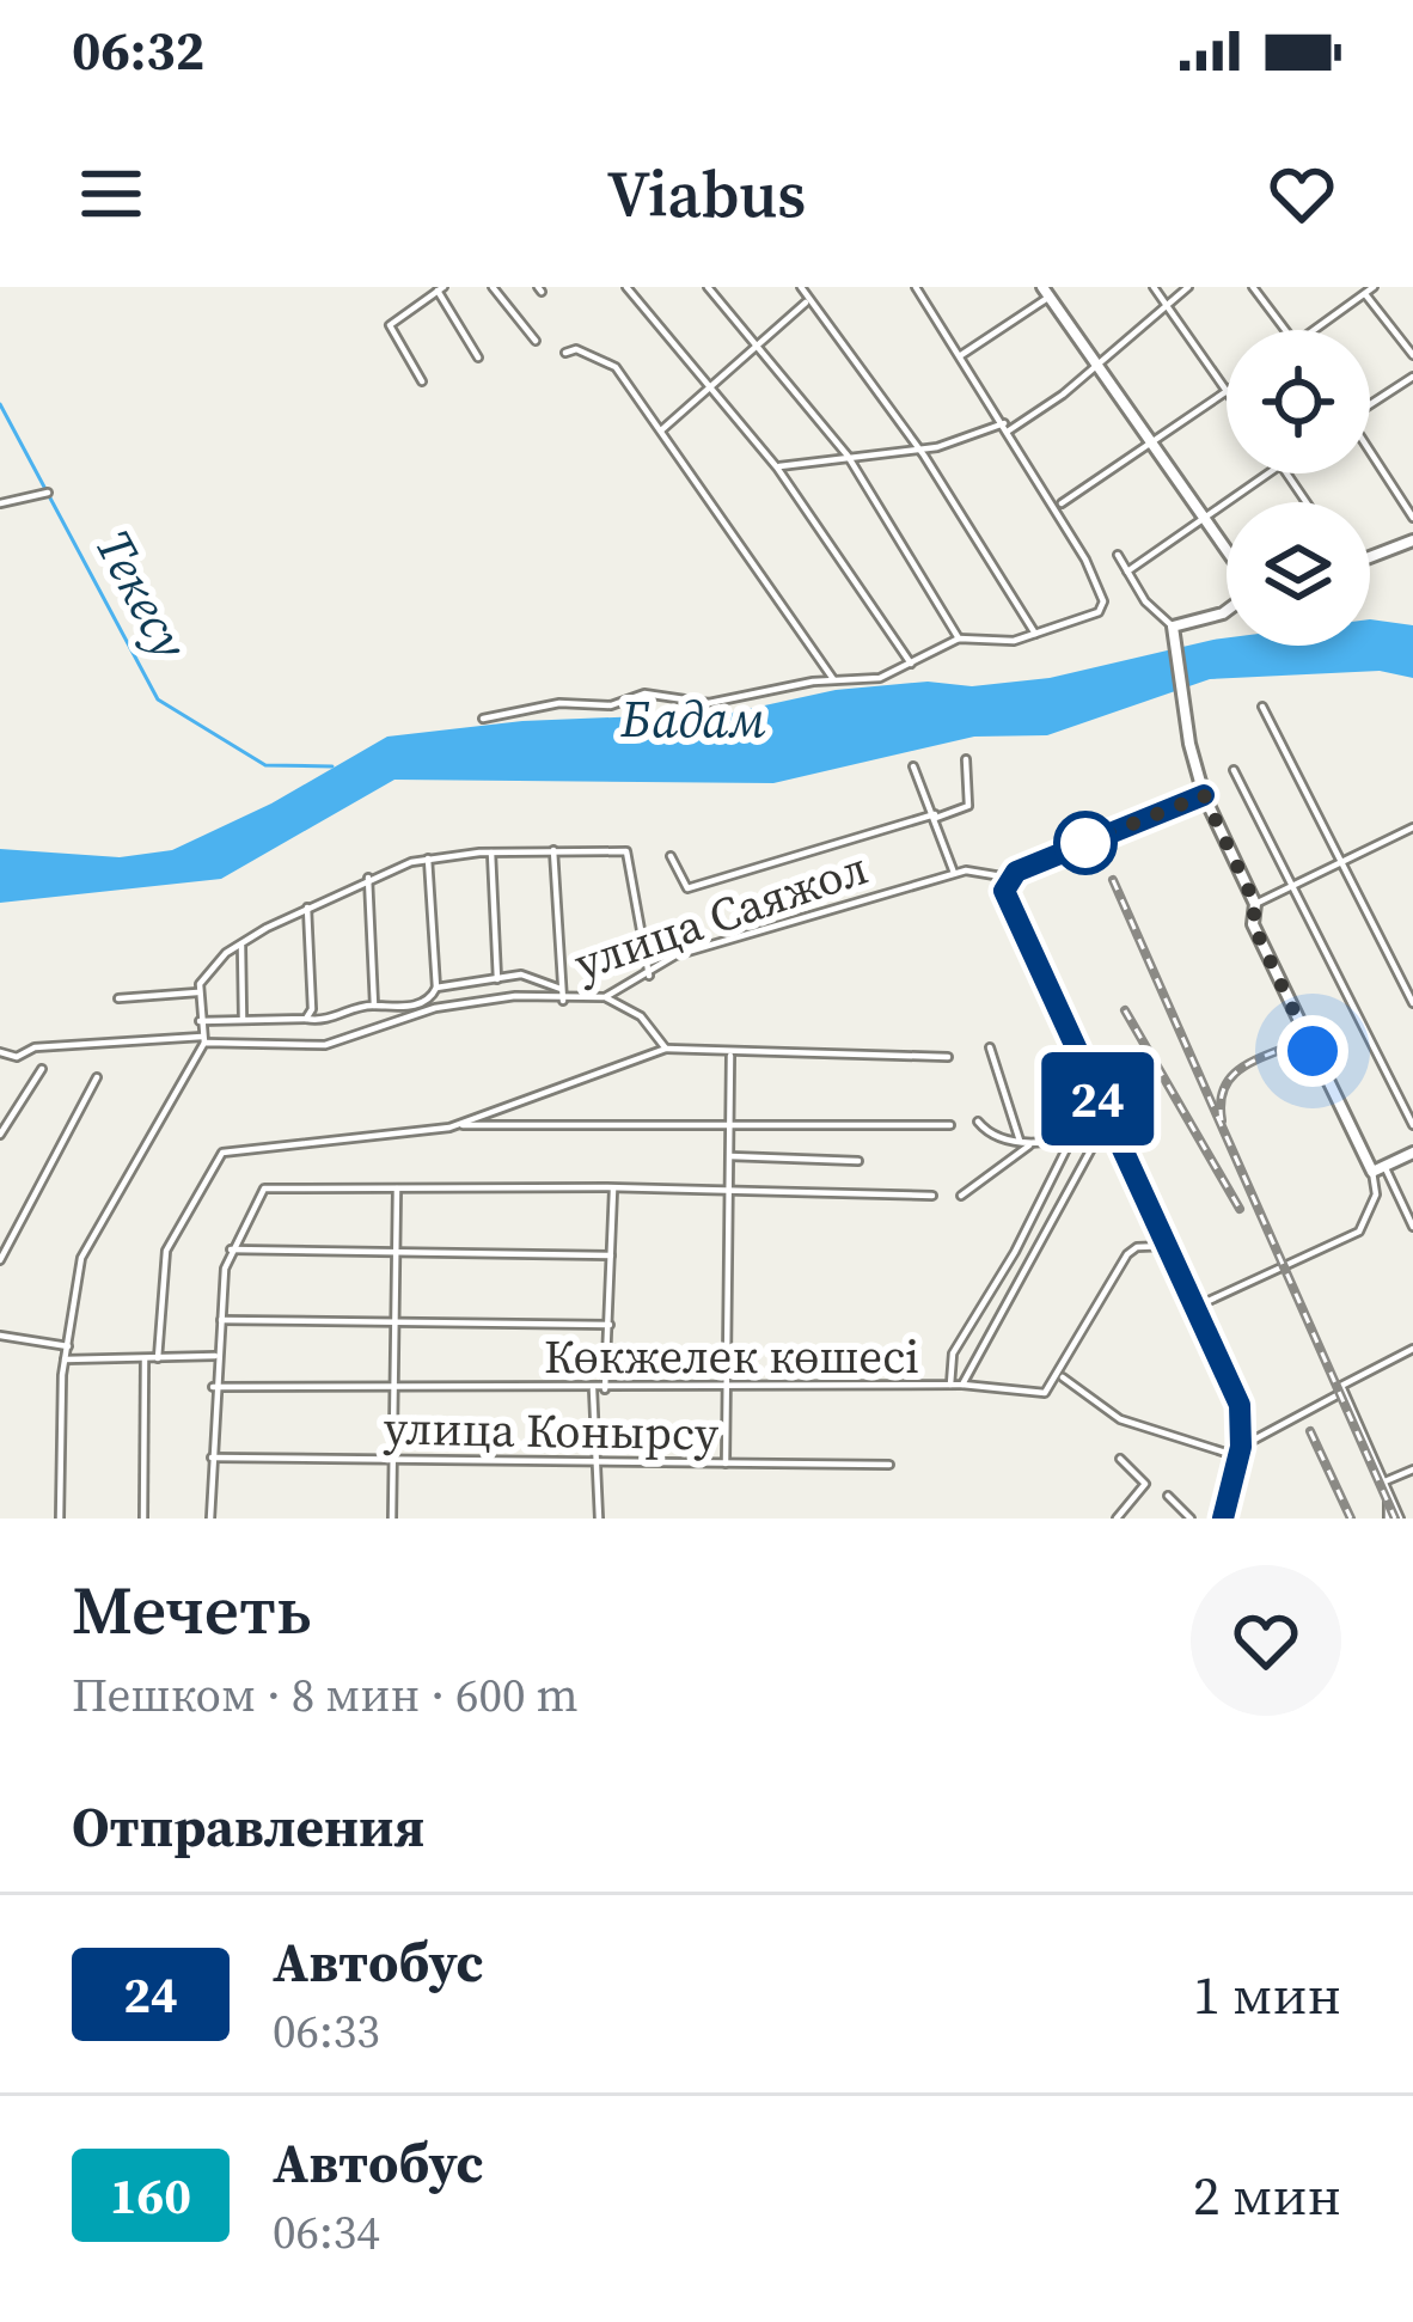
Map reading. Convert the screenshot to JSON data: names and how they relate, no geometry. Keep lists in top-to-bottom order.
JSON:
{
  "streets": {
    "street": ["улица Саяжол", "Көкжелек көшесі", "улица Конырсу"]
  },
  "water": ["Текесу", "Бадам"],
  "lines": ["bus line 24"],
  "page": {
    "status": "06:32",
    "header": "Viabus",
    "on_map": "24",
    "heading": [
      ["Мечеть", "Пешком · 8 мин · 600 m"],
      "Отправления"
    ],
    "list": [
      {
        "mark": "24",
        "name": "Автобус",
        "note": "06:33",
        "value": "1 мин"
      },
      {
        "mark": "160",
        "name": "Автобус",
        "note": "06:34",
        "value": "2 мин"
      }
    ]
  }
}
